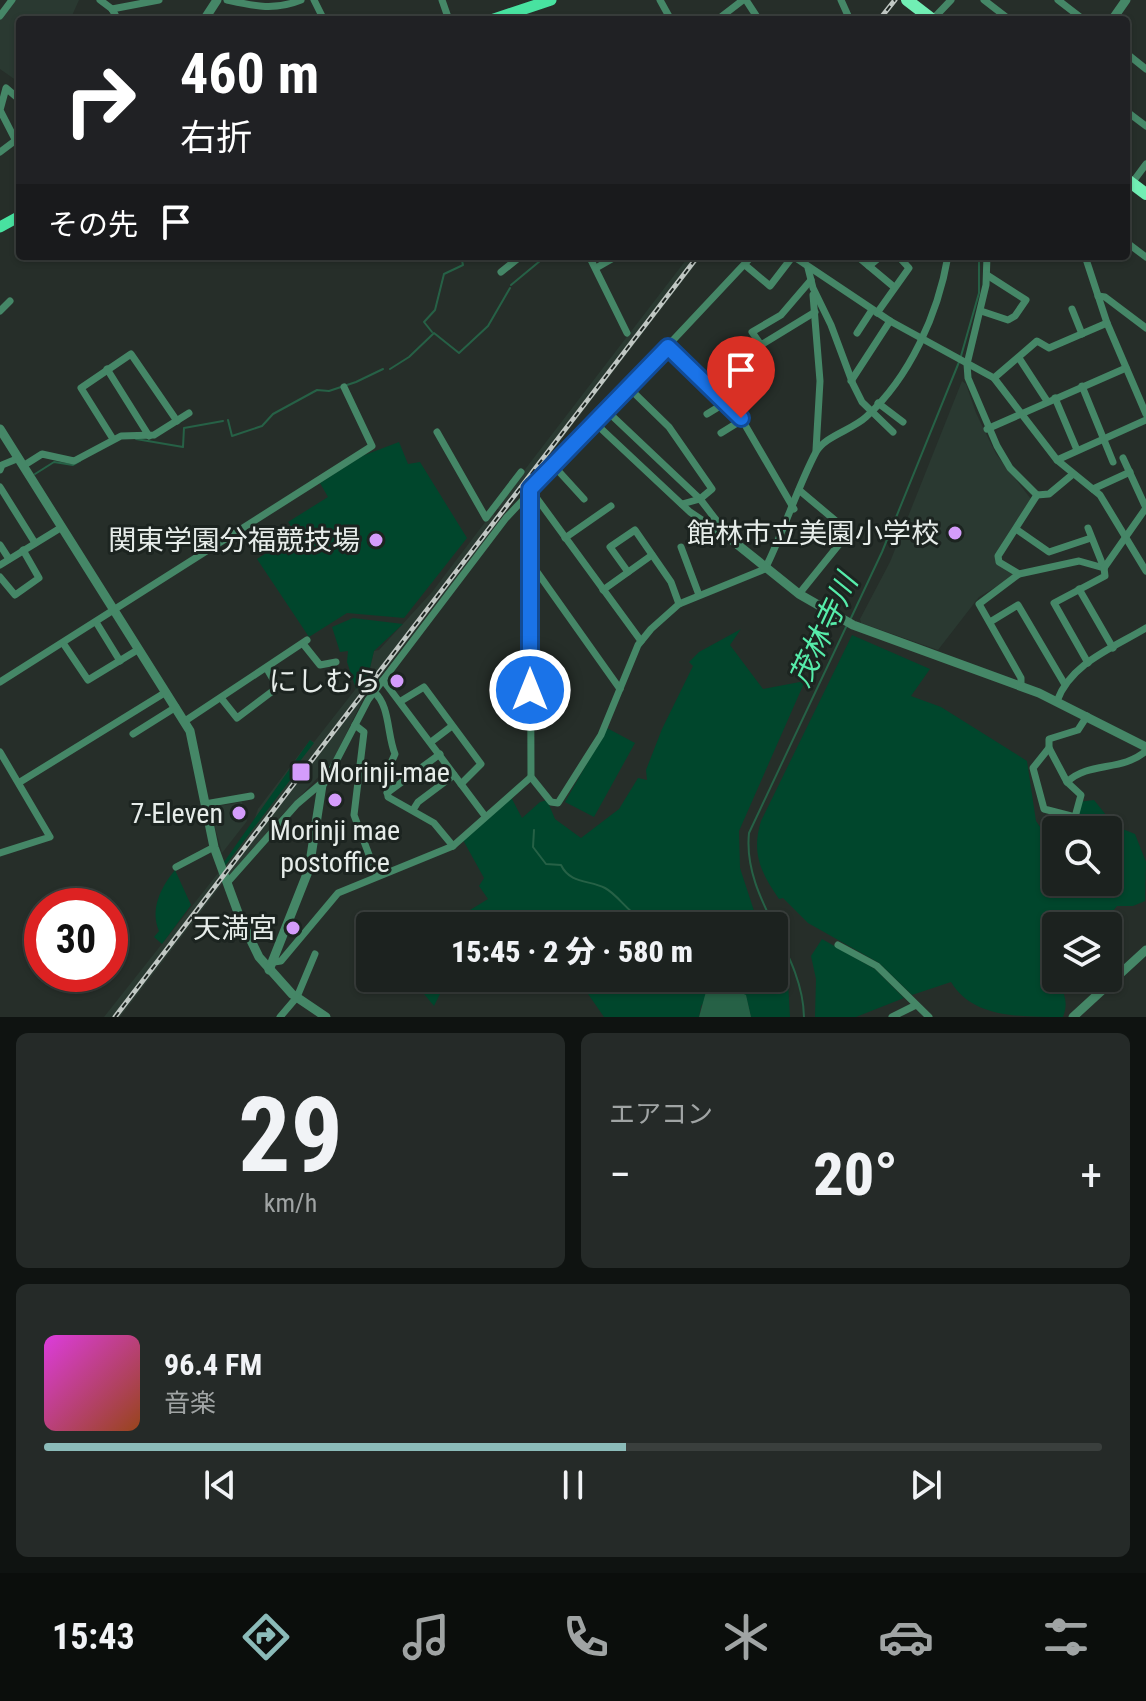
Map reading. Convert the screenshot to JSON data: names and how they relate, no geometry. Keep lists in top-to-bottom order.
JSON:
{
  "water": ["茂林寺川"],
  "places": {
    "other": [
      "館林市立美園小学校",
      "関東学園分福競技場",
      "にしむら",
      "Morinji mae postoffice",
      "7-Eleven",
      "天満宮"
    ],
    "transit": ["Morinji-mae"]
  },
  "page": {
    "turn": ["460 m", "右折"],
    "then": "その先",
    "limit": "30",
    "trip": "15:45 · 2 分 · 580 m",
    "tile": [
      ["29", "km/h"],
      "エアコン"
    ],
    "heat": ["−", "20°", "+"],
    "song": ["96.4 FM", "音楽"],
    "tabs": "15:43"
  }
}
